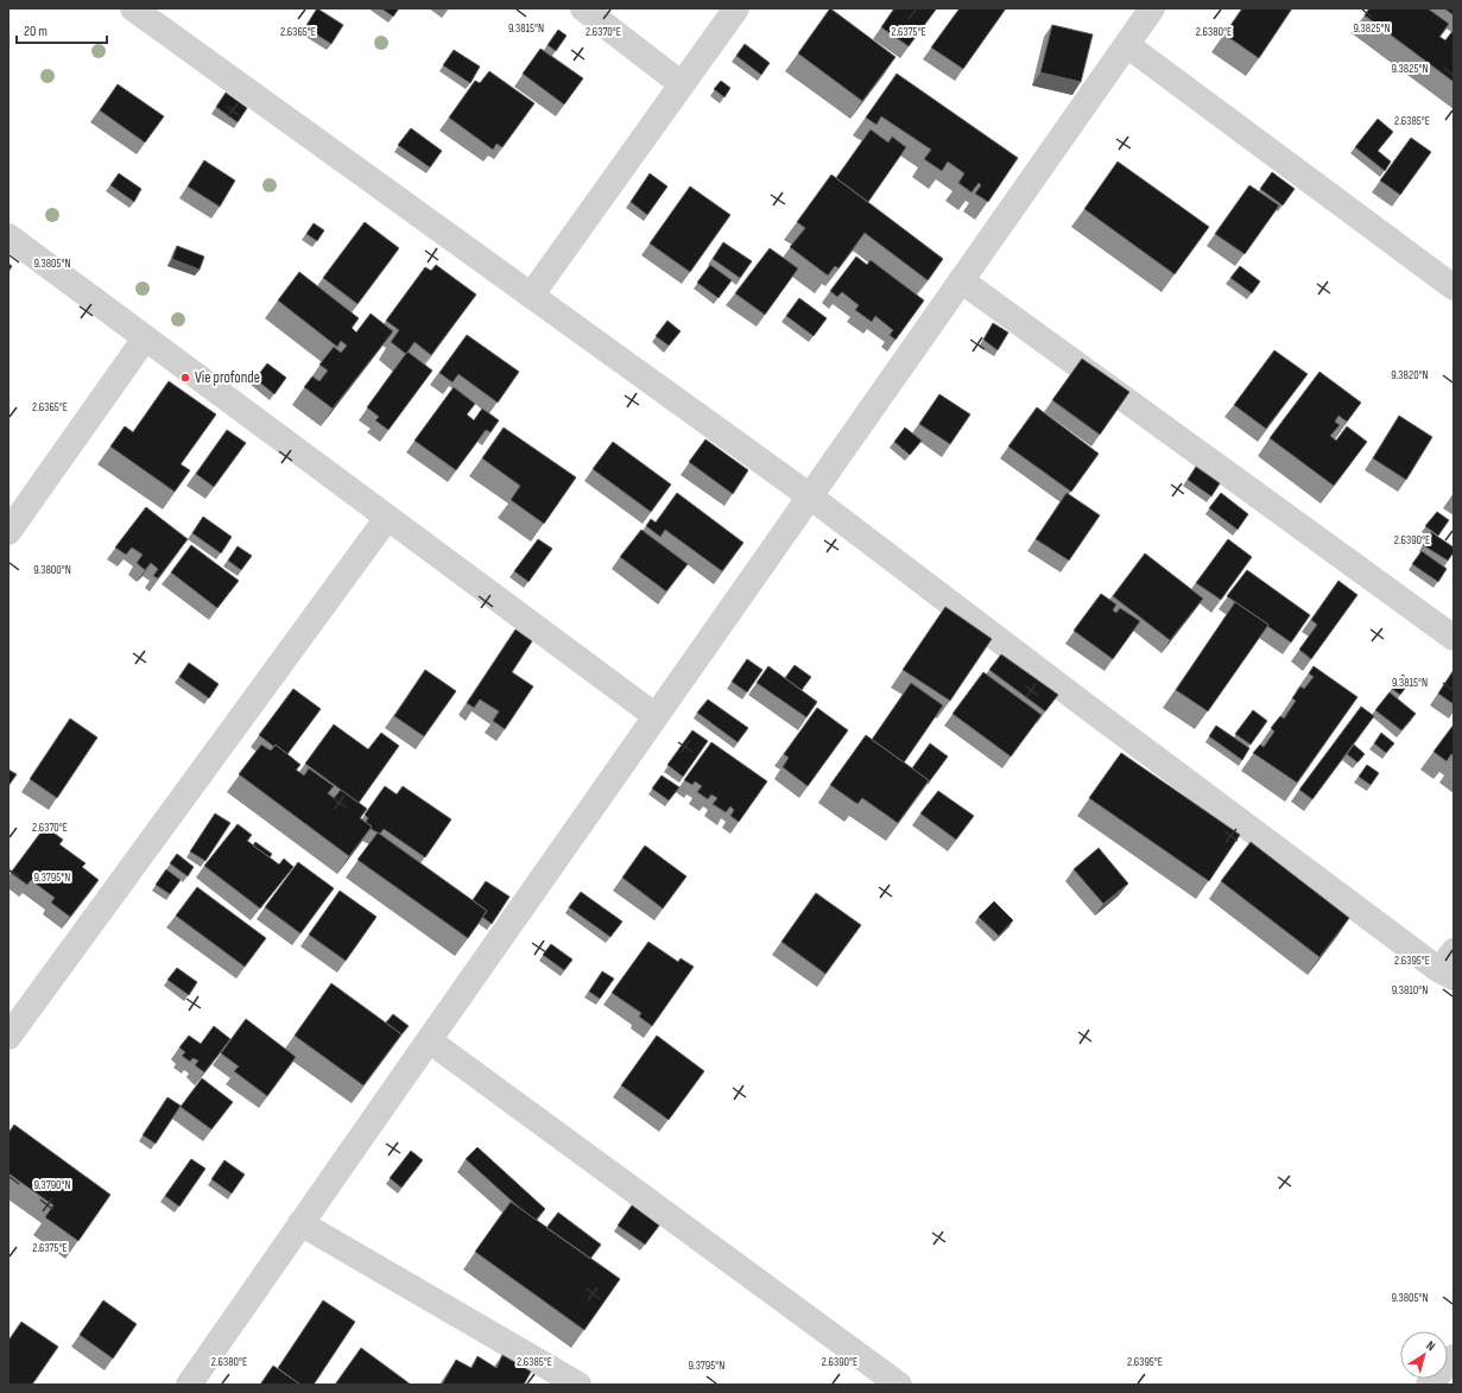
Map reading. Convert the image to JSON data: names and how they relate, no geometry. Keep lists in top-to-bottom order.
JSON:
{
  "places": ["Vie profonde"],
  "scale_bar": "20 m",
  "north": "top right",
  "coordinates": [
    "9.3825°N",
    "9.3815°N",
    "2.6365°E",
    "2.6370°E",
    "2.6375°E",
    "2.6380°E",
    "2.6385°E",
    "9.3805°N",
    "9.3820°N",
    "2.6390°E",
    "9.3800°N",
    "9.3795°N",
    "2.6395°E",
    "9.3810°N",
    "9.3790°N"
  ]
}
